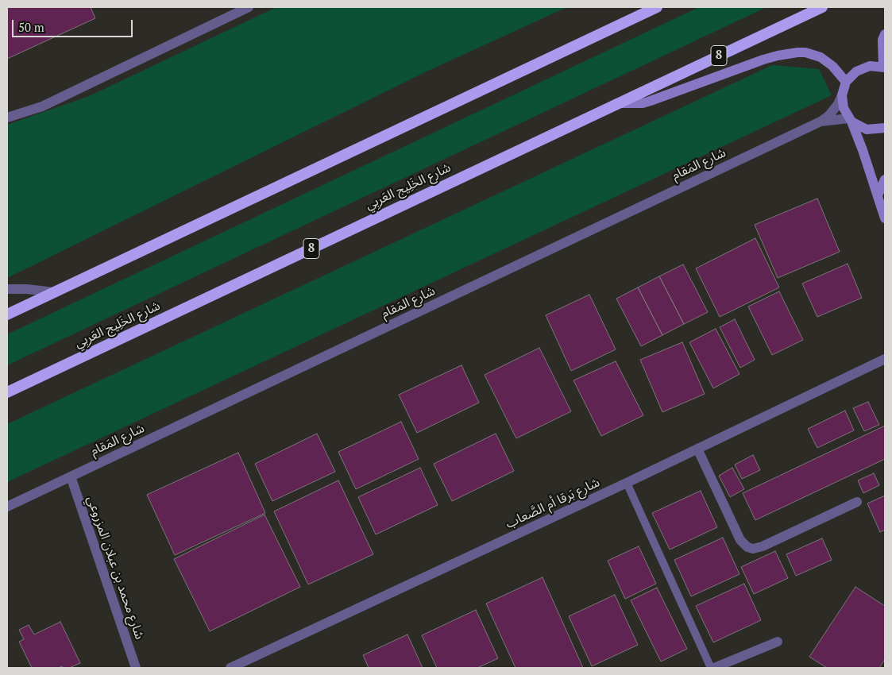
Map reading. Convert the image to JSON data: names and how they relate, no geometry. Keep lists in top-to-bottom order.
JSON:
{
  "streets": {
    "highway": ["8", "شارع الخَلِيج العَربِي"],
    "street": ["شارع المَقام", "شارع بَرقا أم الصَّعاب", "شارع محمد بن عبلان المزروعي"]
  },
  "crossings": [
    ["شارع المَقام", "شارع محمد بن عبلان المزروعي"]
  ],
  "scale_bar": "50 m"
}
